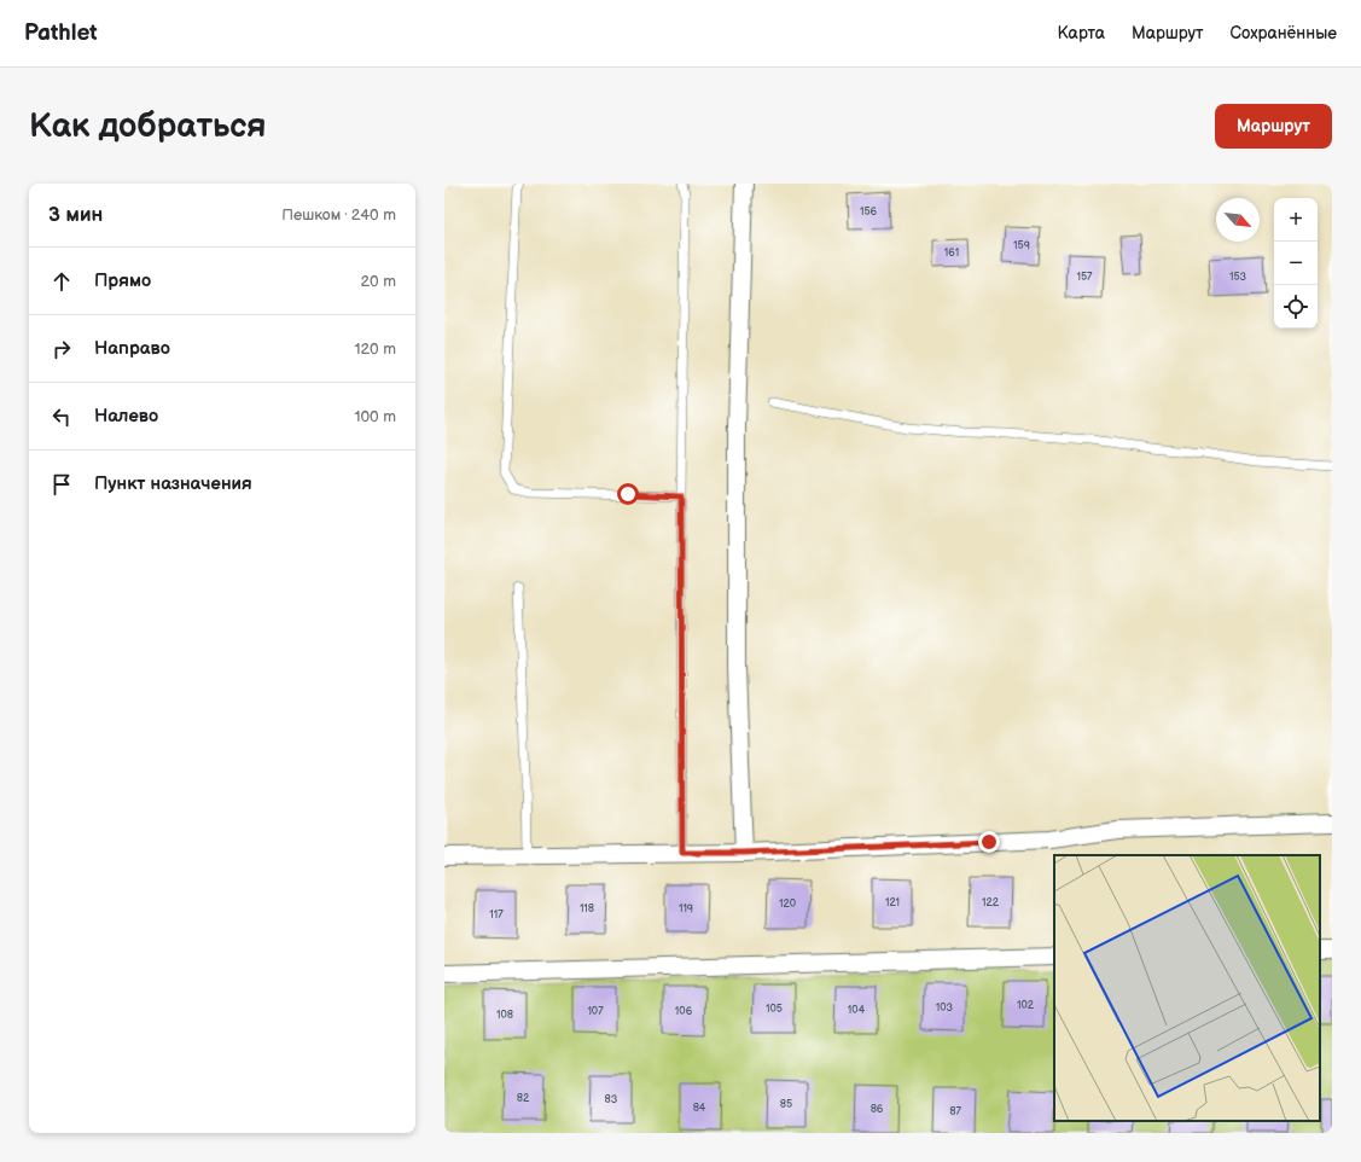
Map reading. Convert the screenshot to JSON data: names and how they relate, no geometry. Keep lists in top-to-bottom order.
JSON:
{
  "house_numbers": [
    "156",
    "159",
    "161",
    "157",
    "153",
    "121",
    "122",
    "120",
    "118",
    "119",
    "117",
    "102",
    "103",
    "105",
    "104",
    "107",
    "106",
    "108",
    "82",
    "83",
    "85",
    "84",
    "86",
    "87"
  ],
  "north": "bottom right",
  "page": {
    "header": "Pathlet",
    "nav": ["Карта", "Маршрут", "Сохранённые"],
    "buttons": "Маршрут",
    "title": "Как добраться",
    "heading": ["3 мин", "Пешком · 240 m"],
    "map_buttons": ["+", "−"],
    "list": [
      ["Прямо", "20 m"],
      ["Направо", "120 m"],
      ["Налево", "100 m"],
      "Пункт назначения"
    ]
  }
}
